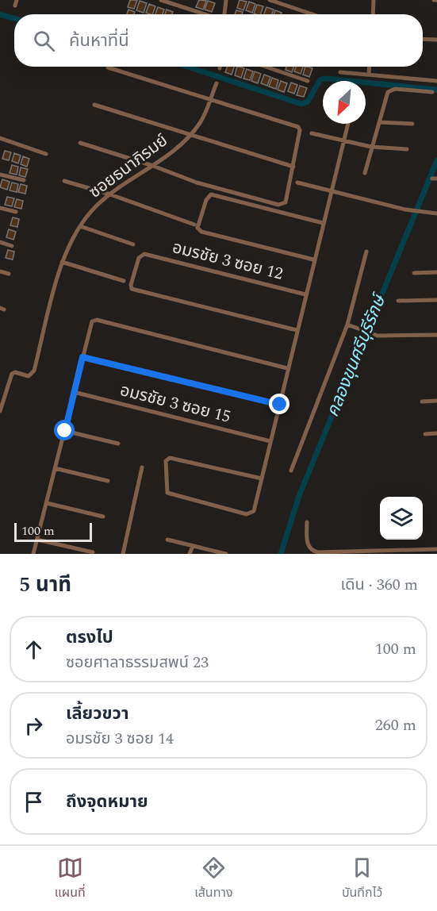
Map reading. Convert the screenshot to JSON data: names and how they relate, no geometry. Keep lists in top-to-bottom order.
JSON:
{
  "streets": {
    "street": ["ซอยธนาภิรมย์", "อมรชัย 3 ซอย 12", "อมรชัย 3 ซอย 15"]
  },
  "water": ["คลองขุนศรีบุรีรักษ์"],
  "scale_bar": "100 m",
  "north": "bottom left",
  "page": {
    "search": "ค้นหาที่นี่",
    "scale": "100 m",
    "heading": ["5 นาที", "เดิน · 360 m"],
    "list": [
      ["ตรงไป", "ซอยศาลาธรรมสพน์ 23", "100 m"],
      ["เลี้ยวขวา", "อมรชัย 3 ซอย 14", "260 m"],
      "ถึงจุดหมาย"
    ],
    "nav": ["แผนที่", "เส้นทาง", "บันทึกไว้"]
  }
}
